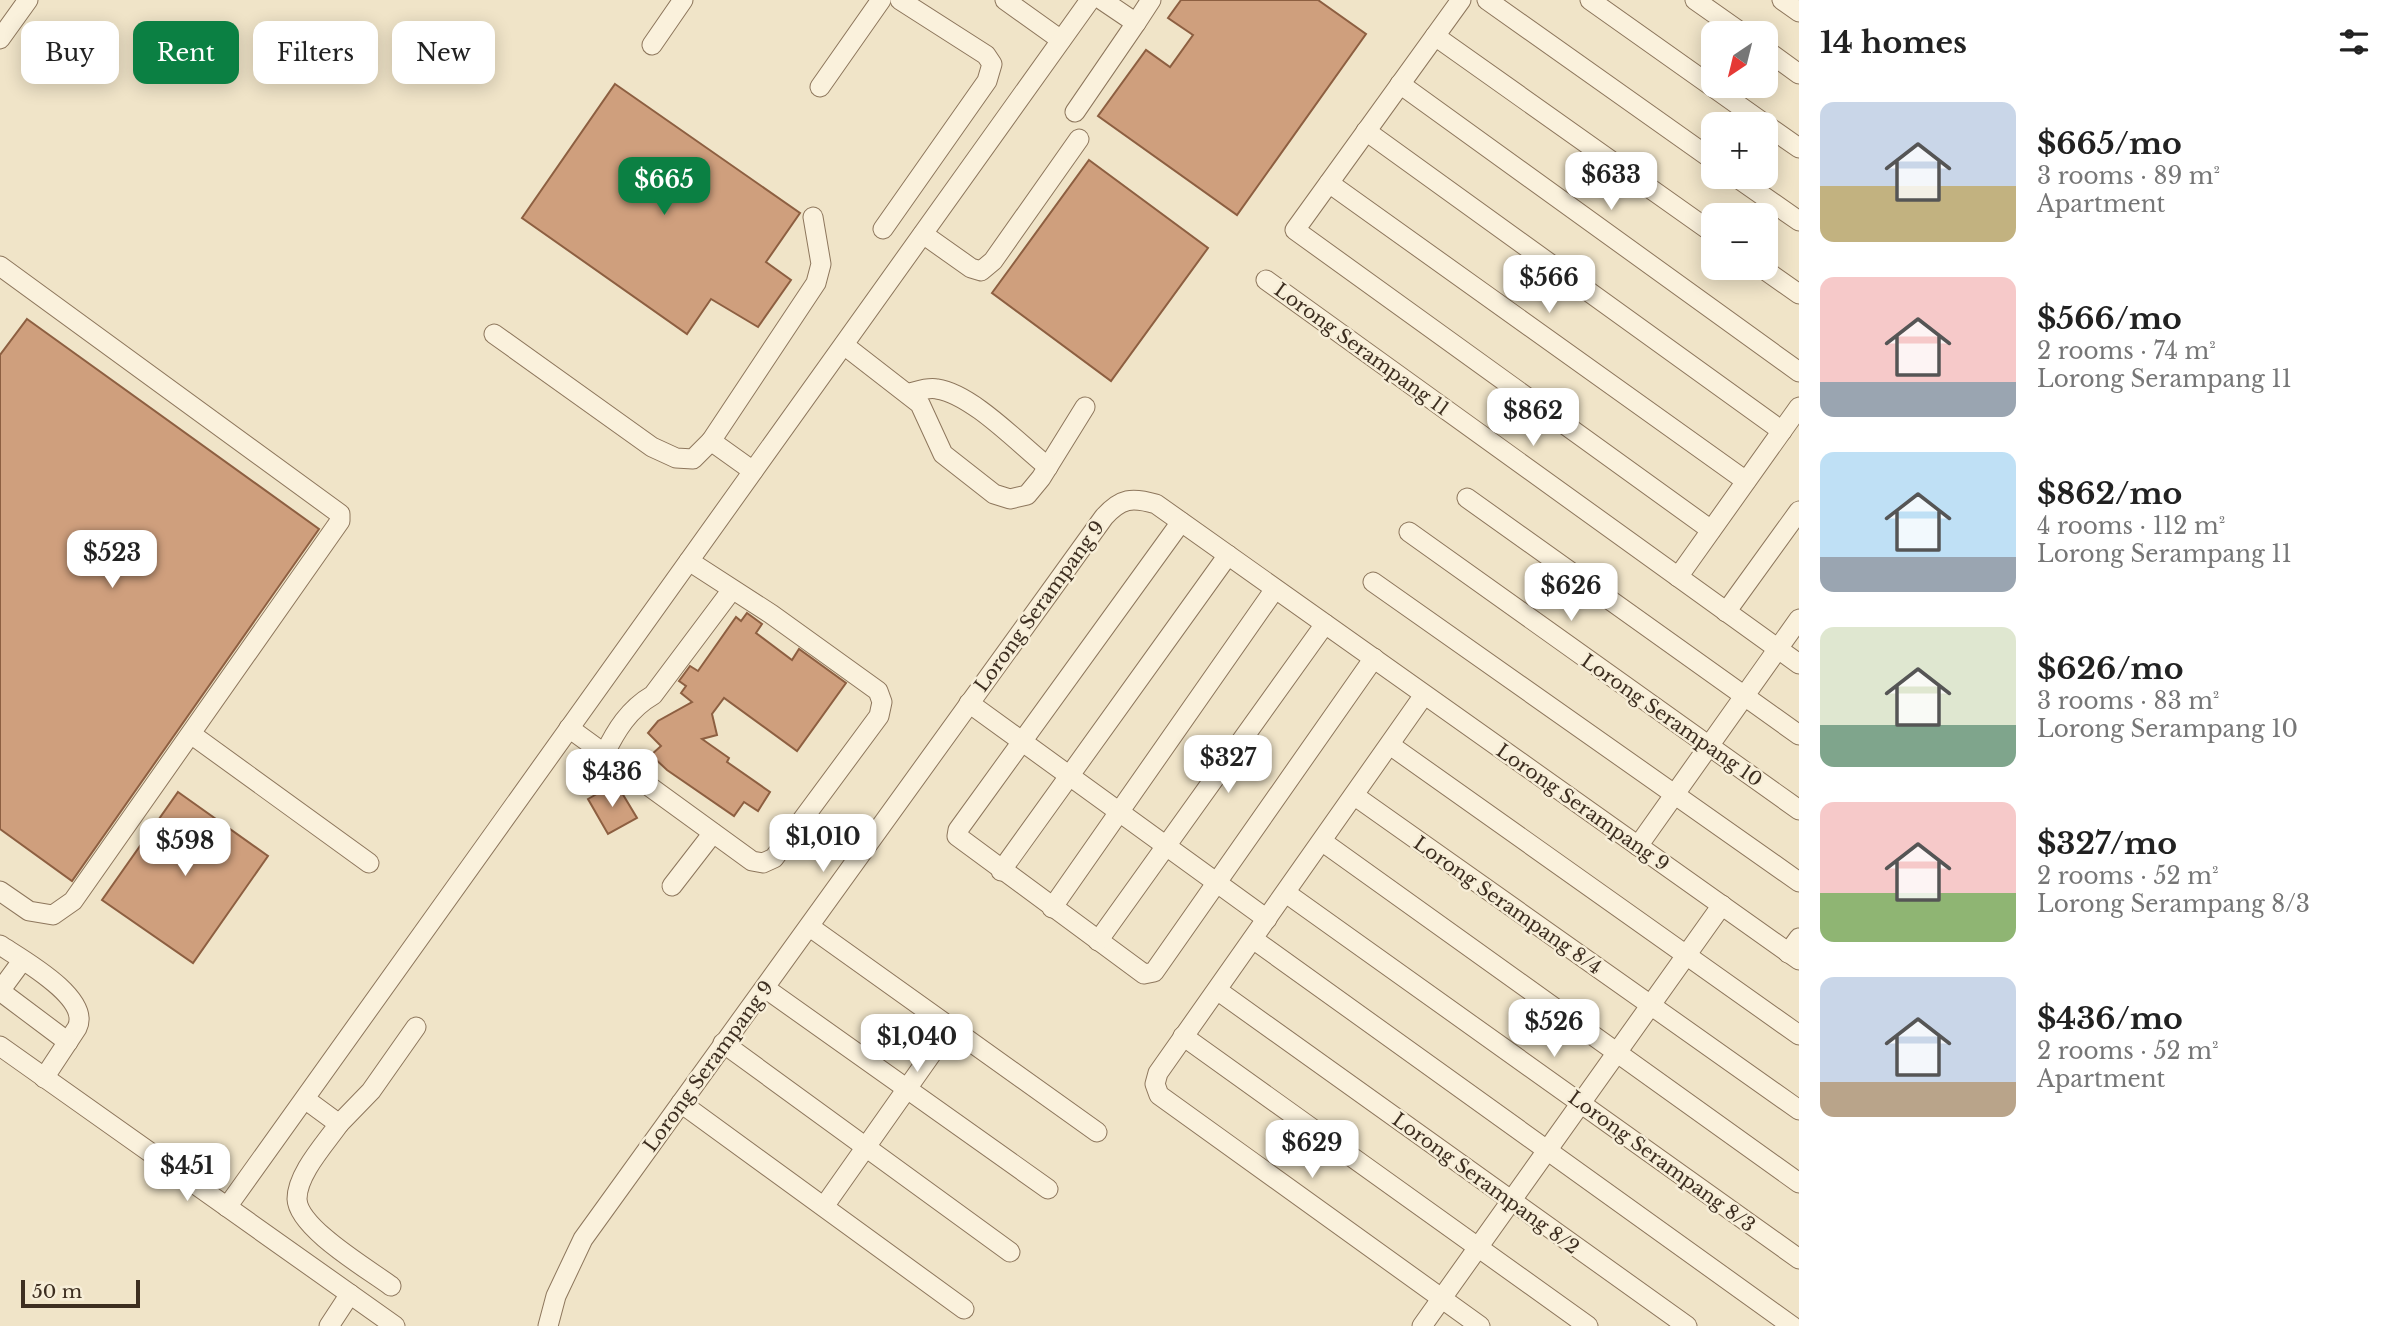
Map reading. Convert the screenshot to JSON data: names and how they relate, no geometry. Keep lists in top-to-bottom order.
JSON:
{
  "streets": {
    "street": [
      "Lorong Serampang 11",
      "Lorong Serampang 9",
      "Lorong Serampang 10",
      "Lorong Serampang 8/4",
      "Lorong Serampang 8/3",
      "Lorong Serampang 8/2"
    ]
  },
  "scale_bar": "50 m",
  "north": "bottom left",
  "page": {
    "heading": "14 homes",
    "map_buttons": ["+", "−"],
    "chip": [
      "Buy",
      "Rent",
      "Filters",
      "New"
    ],
    "list": [
      {
        "name": "$665/mo",
        "note": "3 rooms · 89 m² · Apartment"
      },
      {
        "name": "$566/mo",
        "note": "2 rooms · 74 m² · Lorong Serampang 11"
      },
      {
        "name": "$862/mo",
        "note": "4 rooms · 112 m² · Lorong Serampang 11"
      },
      {
        "name": "$626/mo",
        "note": "3 rooms · 83 m² · Lorong Serampang 10"
      },
      {
        "name": "$327/mo",
        "note": "2 rooms · 52 m² · Lorong Serampang 8/3"
      },
      {
        "name": "$436/mo",
        "note": "2 rooms · 52 m² · Apartment"
      }
    ],
    "price": [
      "$633",
      "$665",
      "$566",
      "$862",
      "$523",
      "$626",
      "$327",
      "$436",
      "$1,010",
      "$598",
      "$526",
      "$1,040",
      "$629",
      "$451"
    ],
    "scale": "50 m"
  }
}
